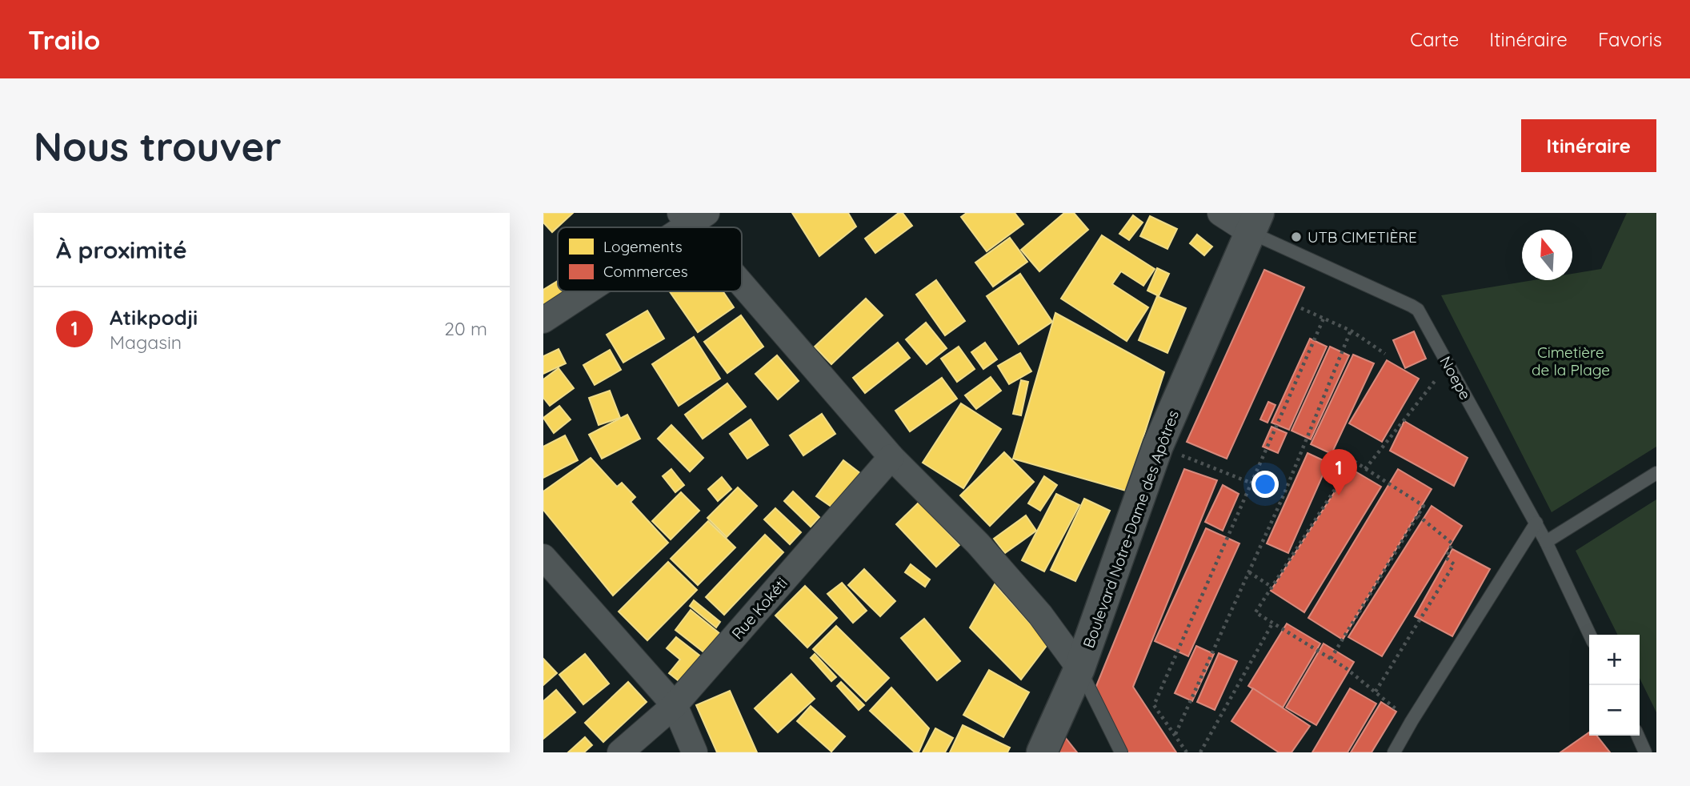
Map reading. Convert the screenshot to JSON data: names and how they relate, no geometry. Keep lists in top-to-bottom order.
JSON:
{
  "streets": {
    "street": ["Noepe", "Boulevard Notre-Dame des Apôtres", "Rue Kokéti"]
  },
  "crossings": [
    ["Noepe", "Boulevard Notre-Dame des Apôtres"]
  ],
  "parks": ["Cimetière de la Plage"],
  "places": ["UTB CIMETIÈRE"],
  "legend": ["Logements", "Commerces"],
  "north": "top",
  "page": {
    "header": "Trailo",
    "nav": ["Carte", "Itinéraire", "Favoris"],
    "buttons": "Itinéraire",
    "title": "Nous trouver",
    "heading": "À proximité",
    "list": [
      {
        "mark": "1",
        "name": "Atikpodji",
        "note": "Magasin",
        "value": "20 m"
      }
    ],
    "pins": "1",
    "map_buttons": ["+", "−"]
  }
}
